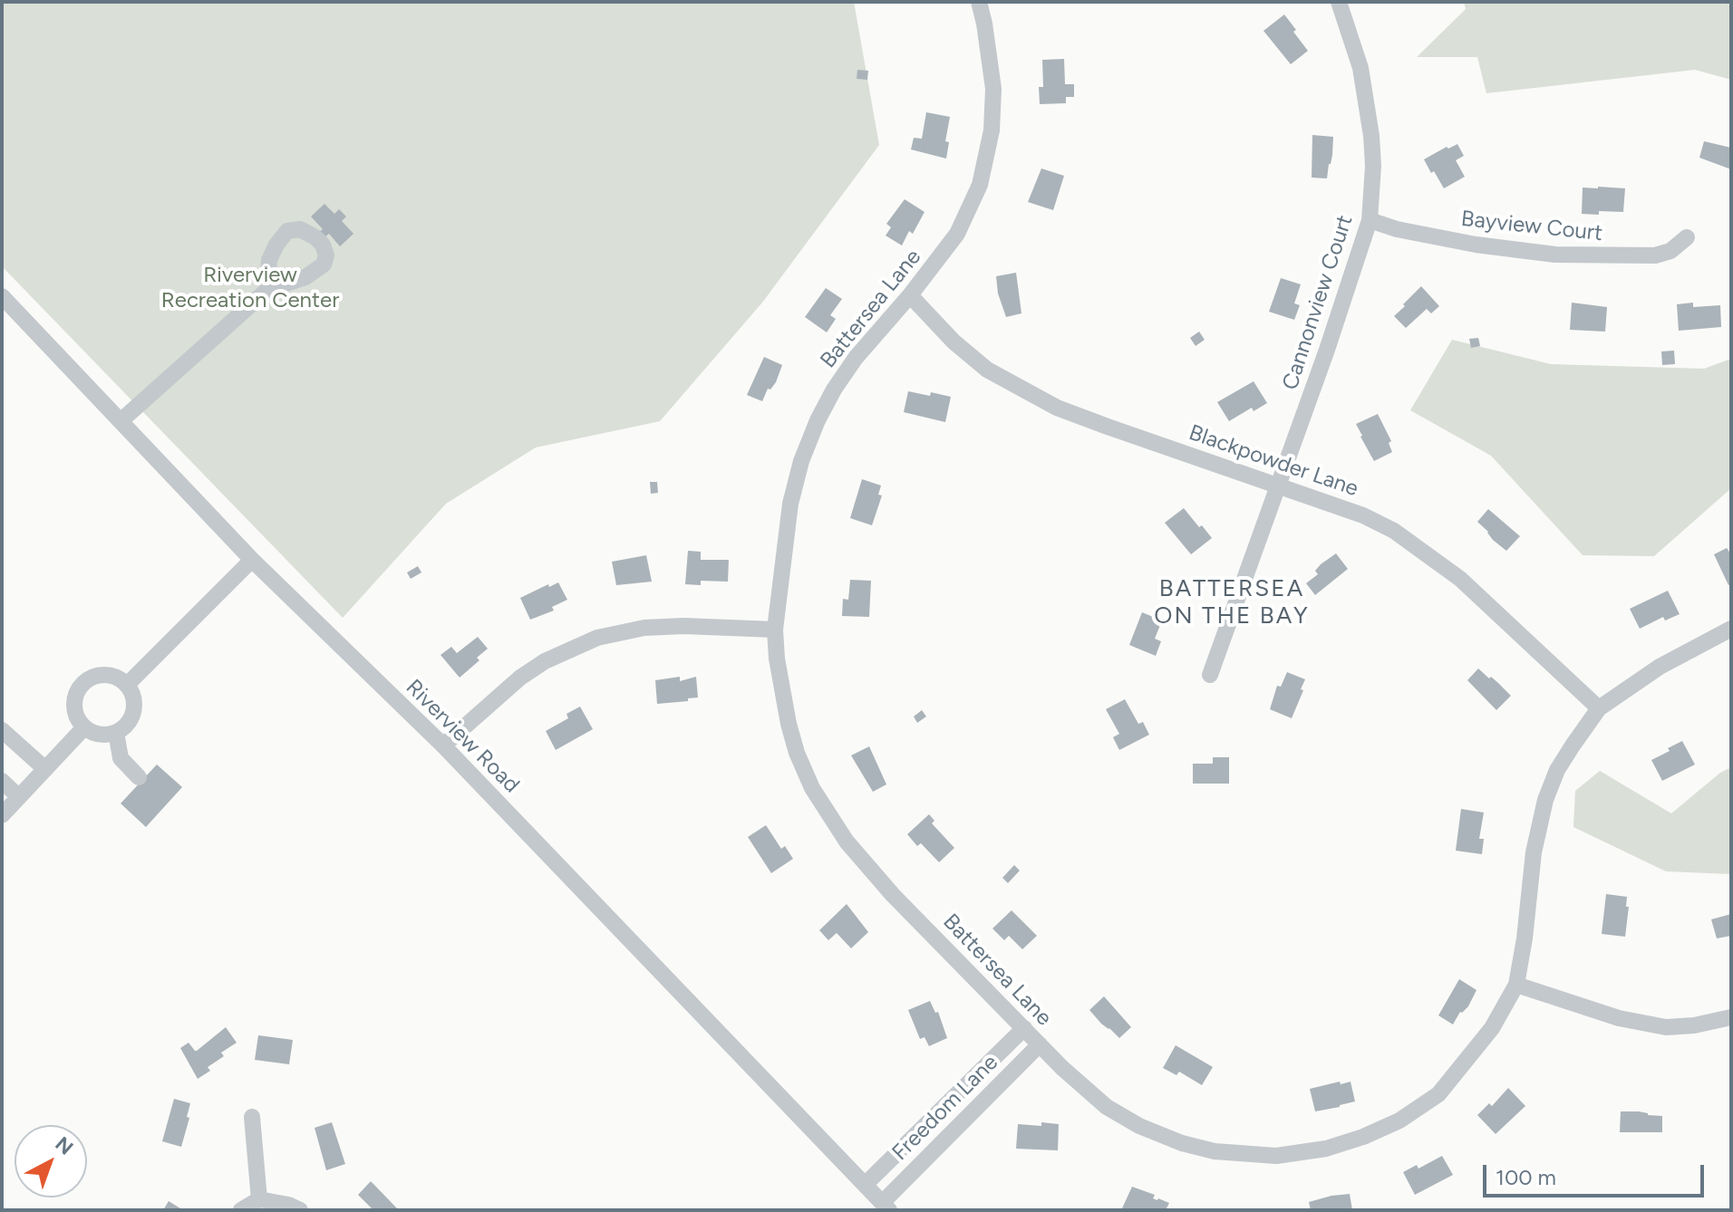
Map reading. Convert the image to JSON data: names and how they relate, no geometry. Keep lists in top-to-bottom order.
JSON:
{
  "streets": {
    "street": [
      "Bayview Court",
      "Cannonview Court",
      "Battersea Lane",
      "Blackpowder Lane",
      "Riverview Road",
      "Freedom Lane"
    ]
  },
  "crossings": [
    ["Bayview Court", "Cannonview Court"],
    ["Cannonview Court", "Blackpowder Lane"],
    ["Battersea Lane", "Blackpowder Lane"],
    ["Battersea Lane", "Freedom Lane"],
    ["Riverview Road", "Freedom Lane"]
  ],
  "districts": ["BATTERSEA ON THE BAY"],
  "parks": ["Riverview Recreation Center"],
  "scale_bar": "100 m",
  "north": "top right"
}
